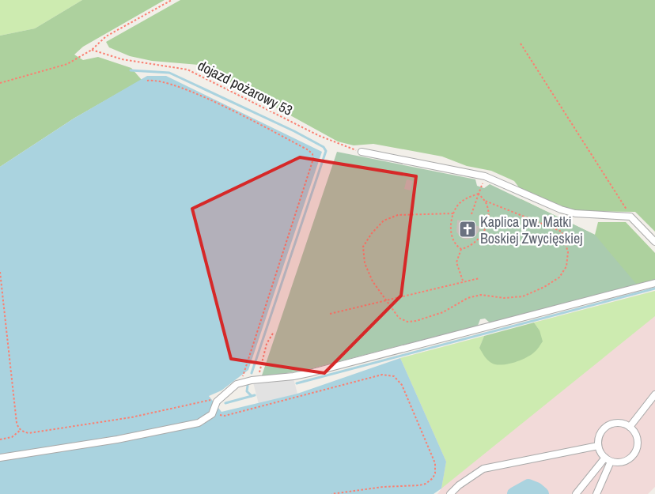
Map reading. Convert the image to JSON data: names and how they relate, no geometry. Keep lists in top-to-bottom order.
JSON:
{
  "streets": {
    "path": ["dojazd pożarowy 53"]
  },
  "places": {
    "church": ["Kaplica pw. Matki Boskiej Zwycięskiej"]
  }
}
